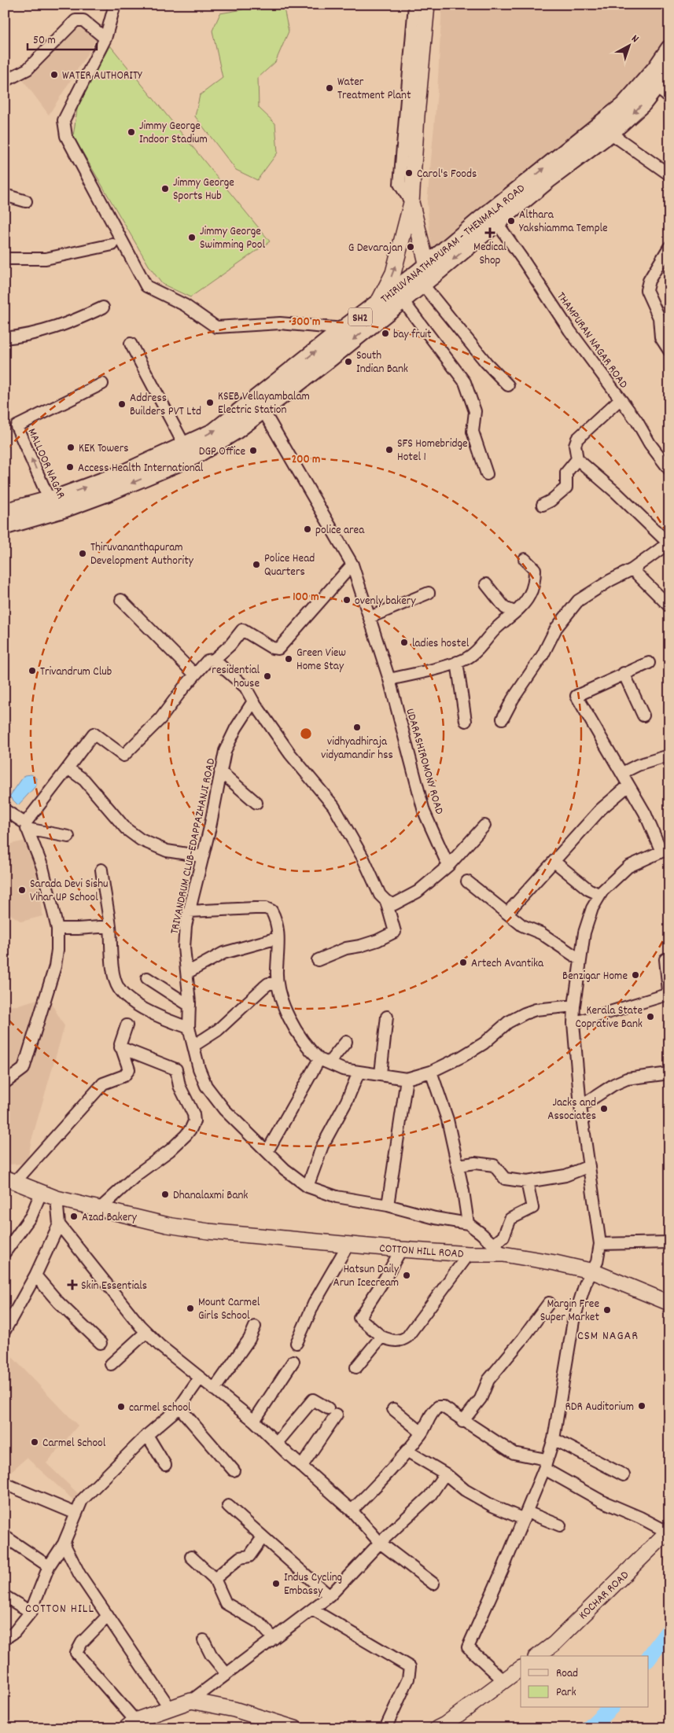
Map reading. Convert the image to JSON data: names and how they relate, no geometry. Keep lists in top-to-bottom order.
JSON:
{
  "streets": {
    "main road": [
      "THIRUVANATHAPURAM - THENMALA ROAD",
      "SH2",
      "COTTON HILL ROAD",
      "KOCHAR ROAD"
    ],
    "street": [
      "THAMPURAN NAGAR ROAD",
      "MALLOOR NAGAR",
      "UDARASHIROMONY ROAD",
      "TRIVANDRUM CLUB-EDAPPAZHANJI ROAD"
    ]
  },
  "crossings": [
    ["THIRUVANATHAPURAM - THENMALA ROAD", "UDARASHIROMONY ROAD"],
    ["TRIVANDRUM CLUB-EDAPPAZHANJI ROAD", "COTTON HILL ROAD"]
  ],
  "districts": ["CSM NAGAR", "COTTON HILL"],
  "places": {
    "other": [
      "WATER AUTHORITY",
      "Water Treatment Plant",
      "Jimmy George Indoor Stadium",
      "Carol's Foods",
      "Jimmy George Sports Hub",
      "Althara Yakshiamma Temple",
      "Jimmy George Swimming Pool",
      "G Devarajan",
      "bay fruit",
      "South Indian Bank",
      "KSEB Vellayambalam Electric Station",
      "Address Builders PVT Ltd",
      "KEK Towers",
      "SFS Homebridge Hotel 1",
      "DGP Office",
      "Access Health International",
      "police area",
      "Thiruvananthapuram Development Authority",
      "Police Head Quarters",
      "ovenly bakery",
      "ladies hostel",
      "Green View Home Stay",
      "Trivandrum Club",
      "residential house",
      "vidhyadhiraja vidyamandir hss",
      "Sarada Devi Sishu Vihar UP School",
      "Artech Avantika",
      "Benzigar Home",
      "Kerala State Coprative Bank",
      "Jacks and Associates",
      "Dhanalaxmi Bank",
      "Azad Bakery",
      "Hatsun Daily Arun Icecream",
      "Mount Carmel Girls School",
      "Margin Free Super Market",
      "RDR Auditorium",
      "carmel school",
      "Carmel School",
      "Indus Cycling Embassy"
    ],
    "health": ["Medical Shop", "Skin Essentials"]
  },
  "legend": ["Road", "Park"],
  "scale_bar": "50 m",
  "north": "top right",
  "rings": ["300 m", "200 m", "100 m"]
}
